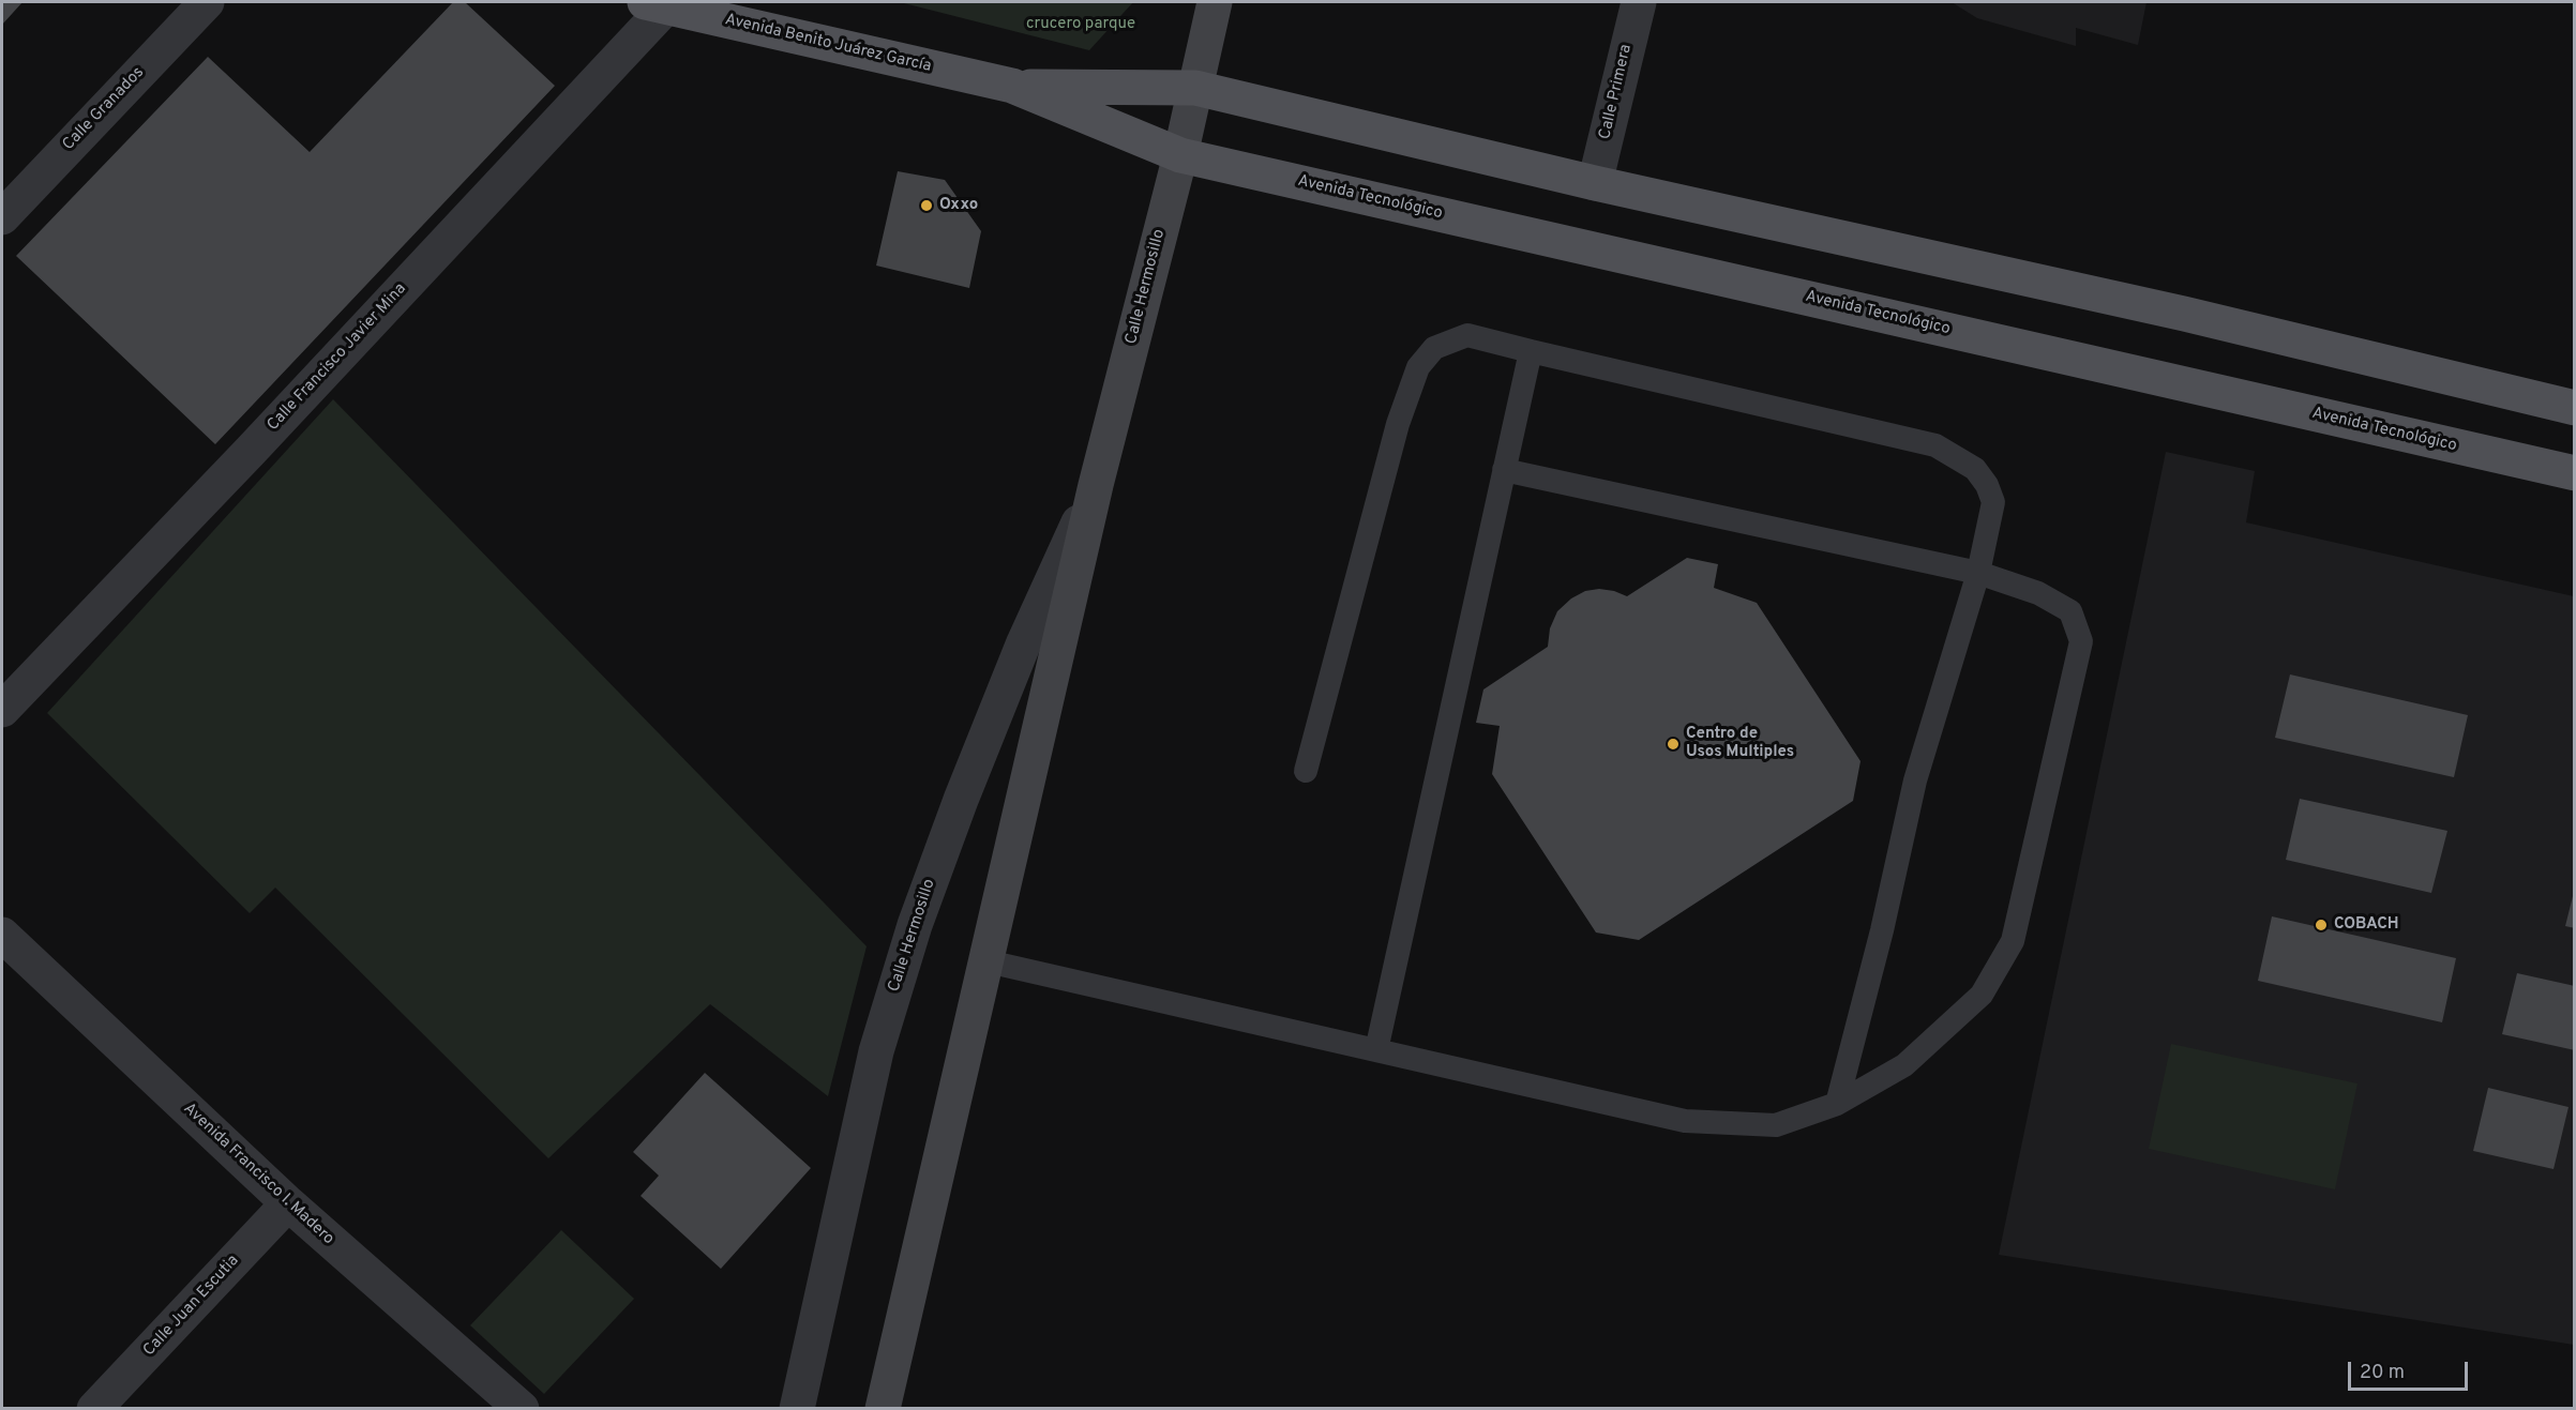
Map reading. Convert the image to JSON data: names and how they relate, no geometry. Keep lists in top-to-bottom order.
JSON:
{
  "streets": {
    "main road": ["Avenida Benito Juárez García", "Avenida Tecnológico", "Calle Hermosillo"],
    "street": [
      "Calle Primera",
      "Calle Granados",
      "Calle Francisco Javier Mina",
      "Avenida Francisco I. Madero",
      "Calle Juan Escutia"
    ]
  },
  "crossings": [
    ["Avenida Benito Juárez García", "Avenida Tecnológico"],
    ["Avenida Benito Juárez García", "Calle Hermosillo"],
    ["Avenida Benito Juárez García", "Calle Francisco Javier Mina"],
    ["Avenida Tecnológico", "Calle Hermosillo"],
    ["Avenida Francisco I. Madero", "Calle Juan Escutia"]
  ],
  "parks": ["crucero parque"],
  "places": ["Oxxo", "Centro de Usos Multiples", "COBACH"],
  "scale_bar": "20 m"
}
